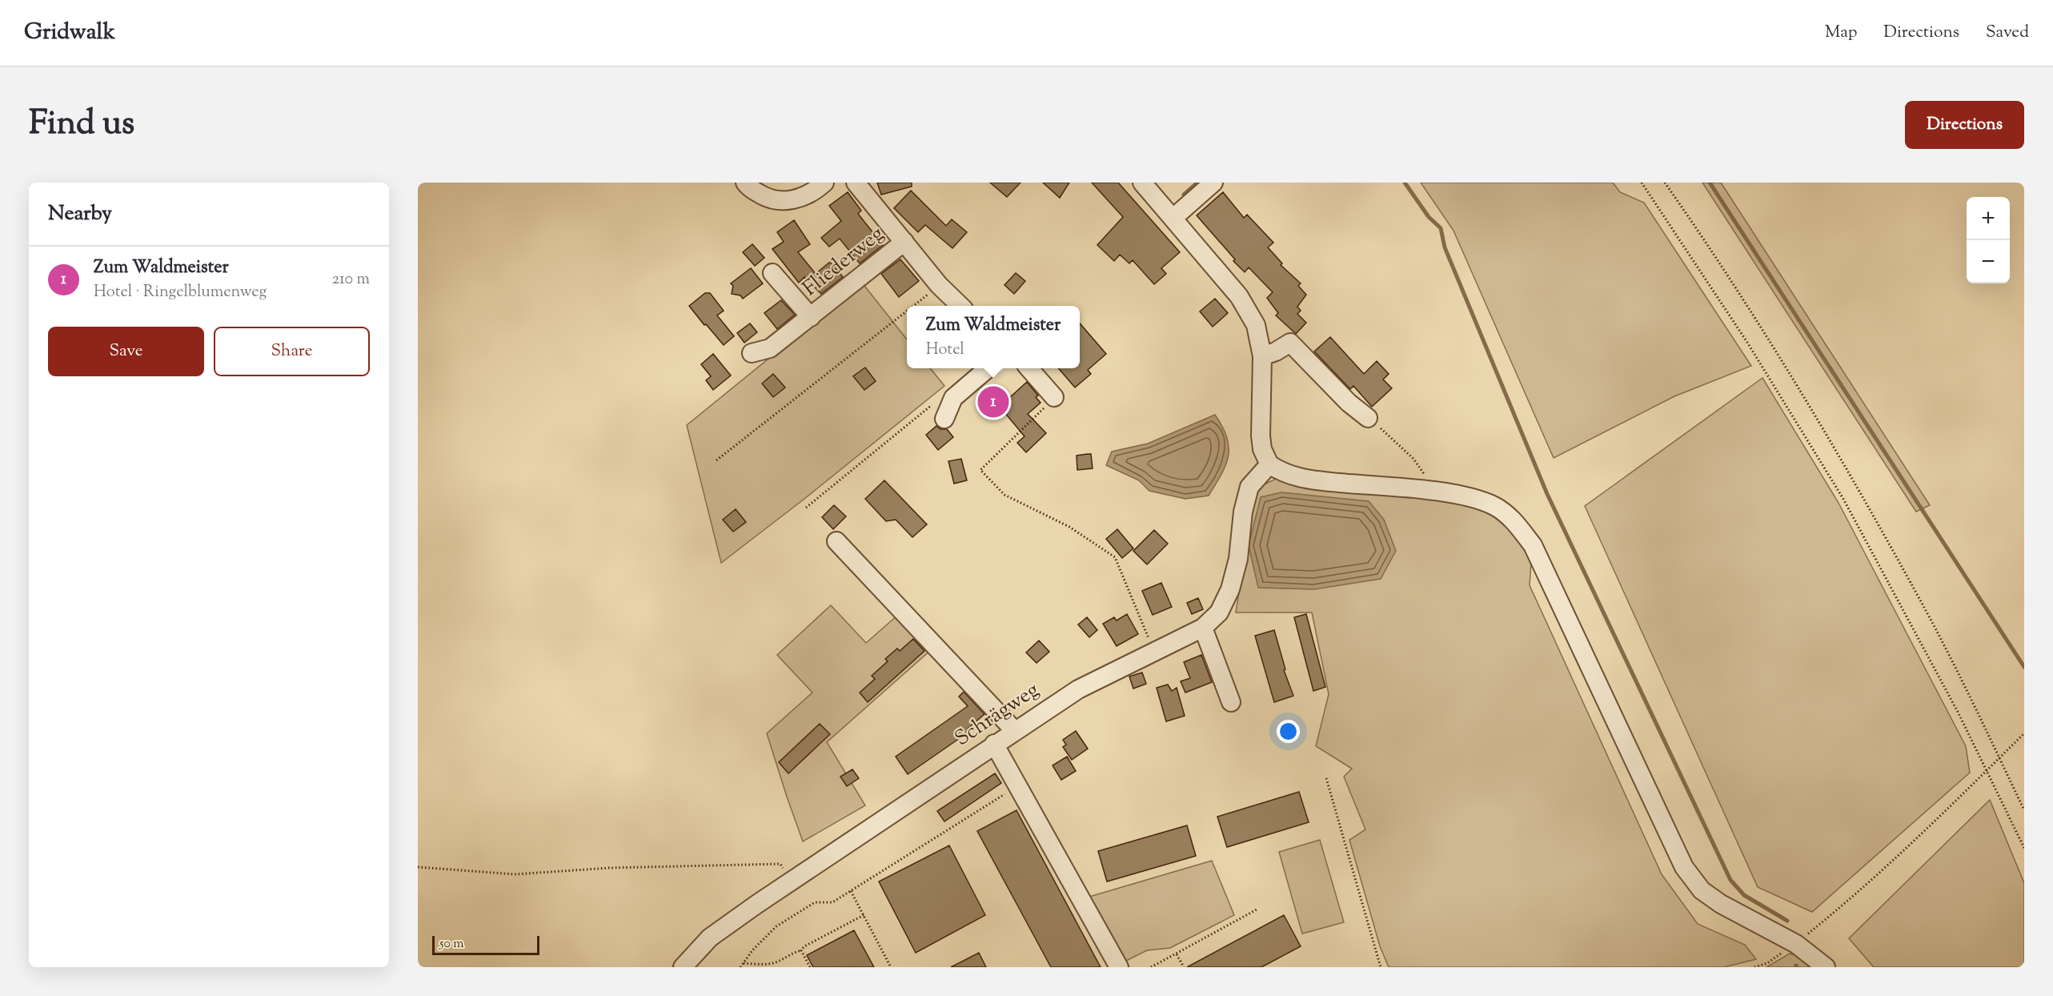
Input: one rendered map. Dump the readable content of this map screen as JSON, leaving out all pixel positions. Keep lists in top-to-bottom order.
{
  "streets": {
    "street": ["Fliederweg", "Schrägweg"]
  },
  "scale_bar": "50 m",
  "page": {
    "header": "Gridwalk",
    "nav": ["Map", "Directions", "Saved"],
    "title": "Find us",
    "buttons": [
      "Directions",
      ["Save", "Share"]
    ],
    "heading": "Nearby",
    "map_buttons": ["+", "−"],
    "list": [
      {
        "mark": "1",
        "name": "Zum Waldmeister",
        "note": "Hotel · Ringelblumenweg",
        "value": "210 m"
      }
    ],
    "popup": ["Zum Waldmeister", "Hotel"],
    "pins": "1",
    "scale": "50 m"
  }
}
